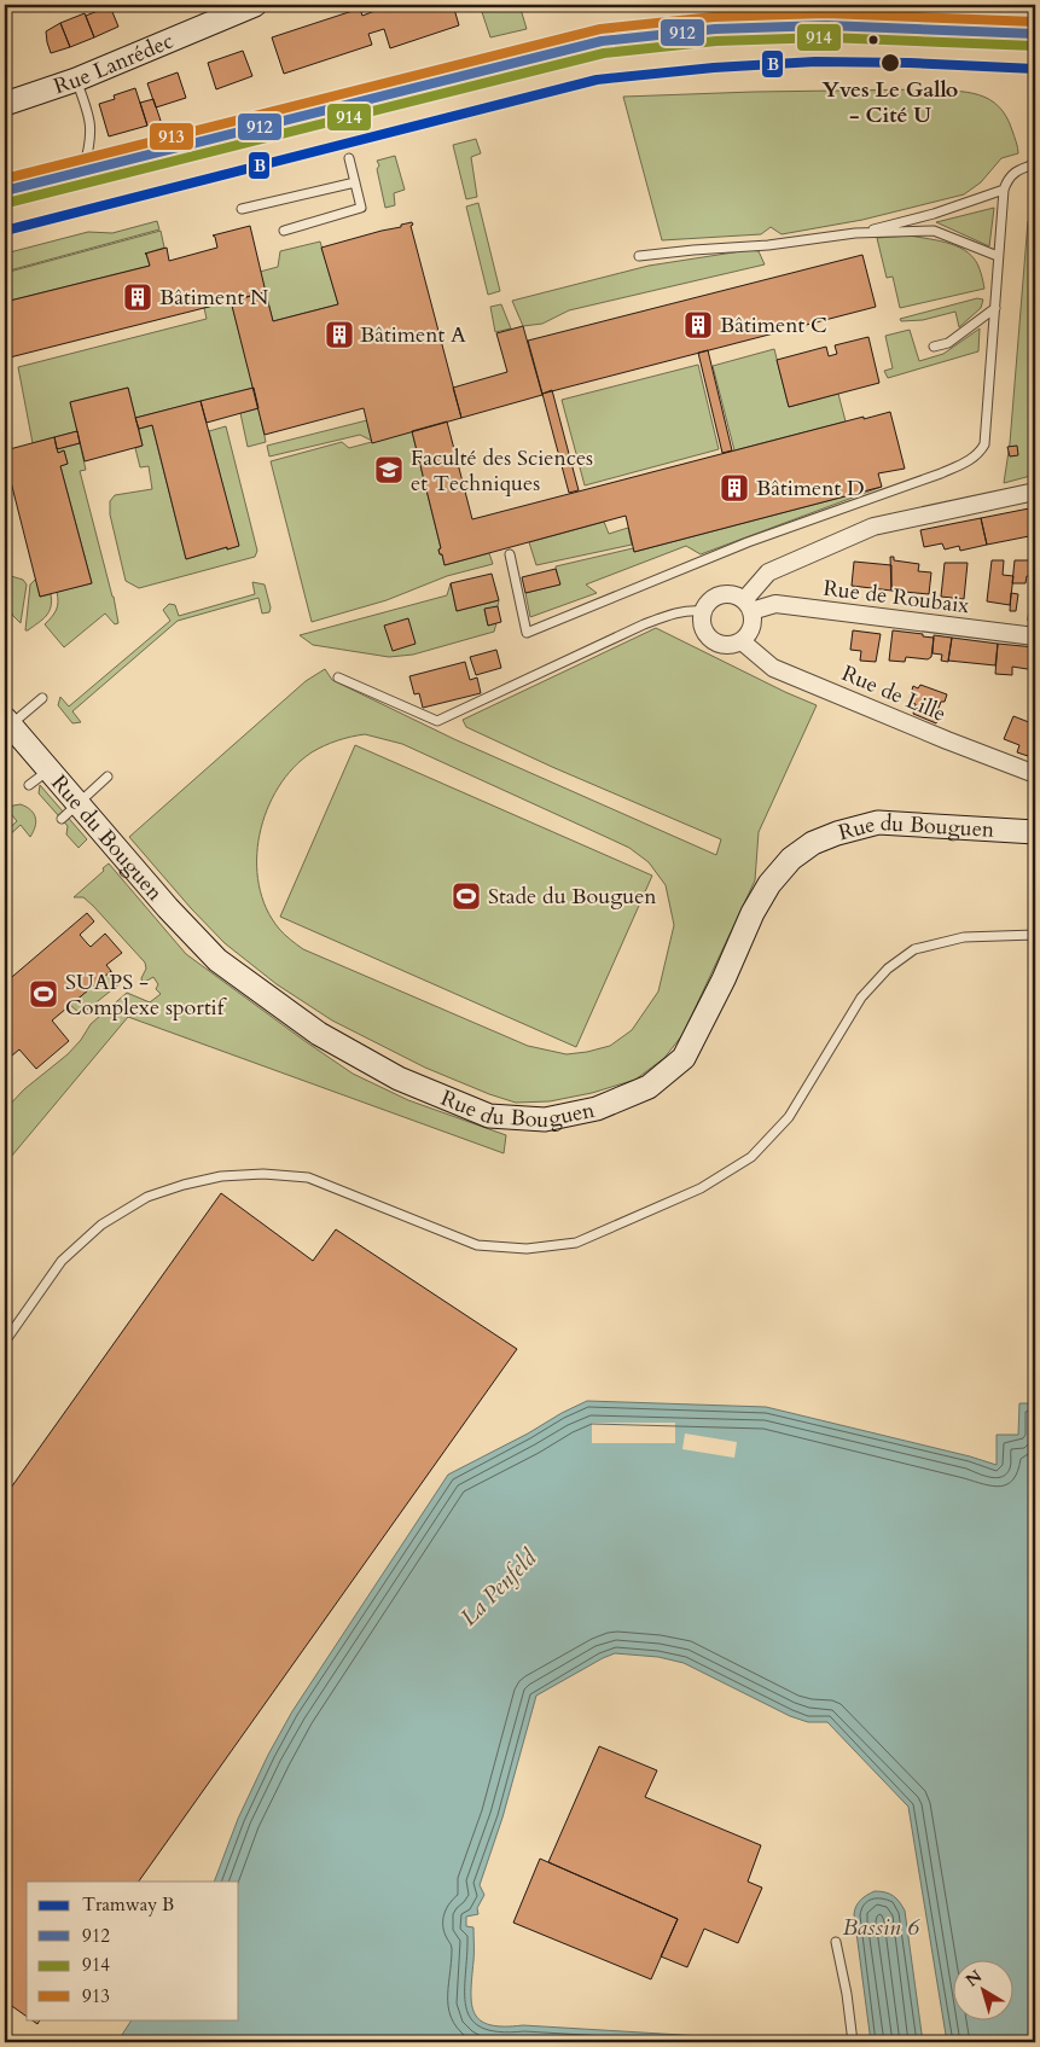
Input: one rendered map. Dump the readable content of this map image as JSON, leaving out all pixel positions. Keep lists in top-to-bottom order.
{
  "streets": {
    "street": [
      "Rue Lanrédec",
      "Rue de Roubaix",
      "Rue de Lille",
      "Rue du Bouguen"
    ]
  },
  "crossings": [
    ["Rue de Roubaix", "Rue de Lille"]
  ],
  "water": ["La Penfeld", "Bassin 6"],
  "places": {
    "other": ["Yves Le Gallo - Cité U"],
    "building": [
      "Bâtiment N",
      "Bâtiment C",
      "Bâtiment A",
      "Bâtiment D"
    ],
    "school or university": ["Faculté des Sciences et Techniques"],
    "sports": ["Stade du Bouguen", "SUAPS - Complexe sportif"]
  },
  "lines": [
    "transit line 913",
    "transit line 912",
    "transit line 914",
    "tram line B"
  ],
  "legend": [
    "Tramway B",
    "912",
    "914",
    "913"
  ],
  "north": "top left"
}
